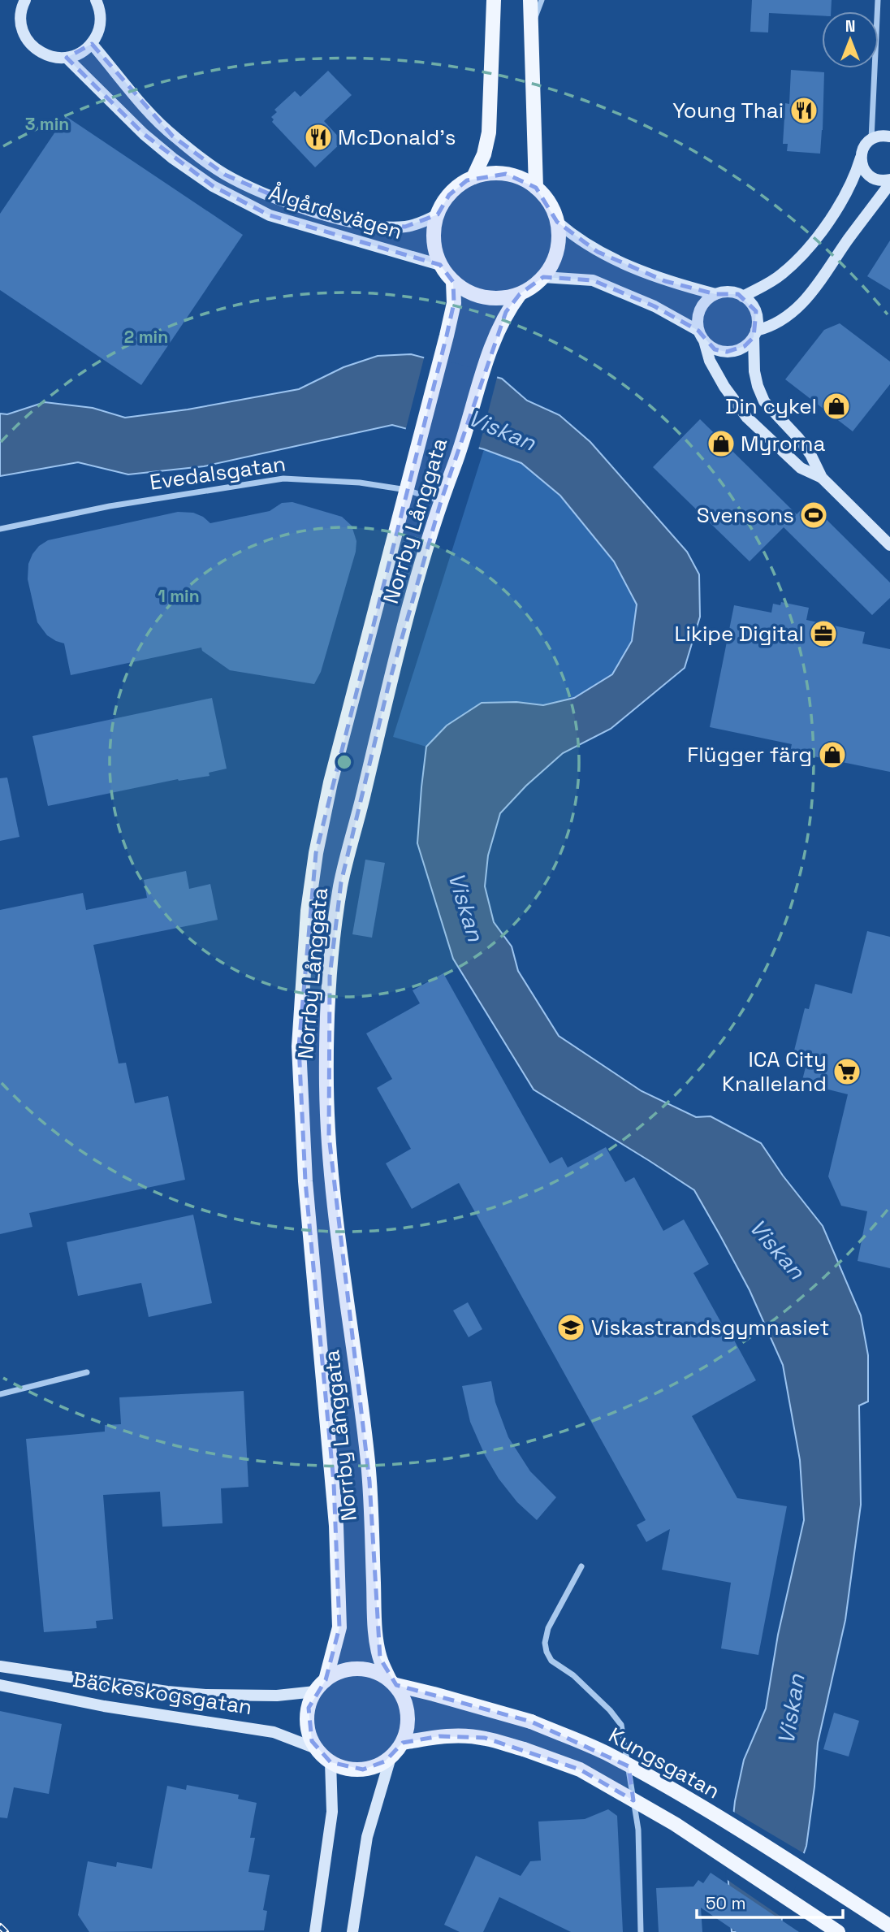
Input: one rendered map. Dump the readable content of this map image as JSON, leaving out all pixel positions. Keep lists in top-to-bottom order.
{
  "streets": {
    "main road": ["Norrby Långgata", "Kungsgatan"],
    "street": ["Ålgårdsvägen", "Evedalsgatan", "Bäckeskogsgatan"]
  },
  "crossings": [
    ["Ålgårdsvägen", "Norrby Långgata"],
    ["Evedalsgatan", "Norrby Långgata"],
    ["Norrby Långgata", "Bäckeskogsgatan"],
    ["Norrby Långgata", "Kungsgatan"],
    ["Bäckeskogsgatan", "Kungsgatan"]
  ],
  "water": ["Viskan"],
  "places": {
    "restaurant": ["Young Thai", "McDonald's"],
    "shop": ["Din cykel", "Myrorna", "Flügger färg"],
    "sports": ["Svensons"],
    "office": ["Likipe Digital"],
    "supermarket": ["ICA City Knalleland"],
    "school or university": ["Viskastrandsgymnasiet"]
  },
  "scale_bar": "50 m",
  "north": "top",
  "rings": ["3 min", "2 min", "1 min"]
}
